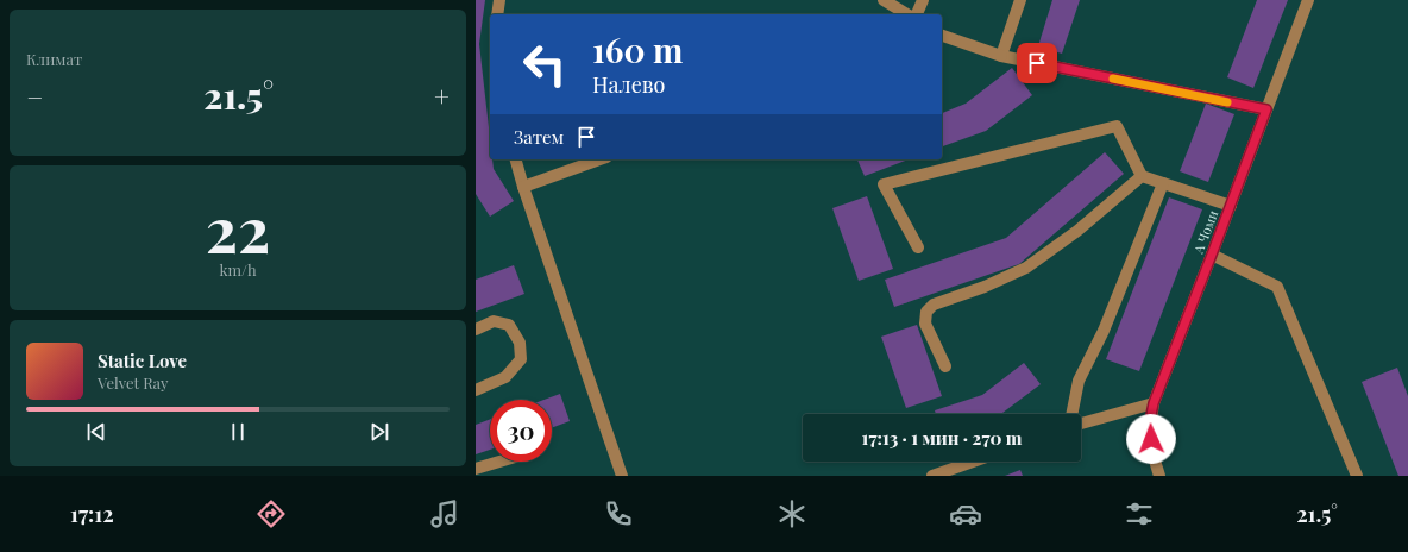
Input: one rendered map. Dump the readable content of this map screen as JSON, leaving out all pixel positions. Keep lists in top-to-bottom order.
{
  "streets": {
    "street": ["А Чоми"]
  },
  "page": {
    "tile": [
      "Климат",
      ["22", "km/h"]
    ],
    "turn": ["160 m", "Налево"],
    "heat": ["−", "21.5°", "+"],
    "then": "Затем",
    "song": ["Static Love", "Velvet Ray"],
    "limit": "30",
    "trip": "17:13 · 1 мин · 270 m",
    "tabs": ["17:12", "21.5°"]
  }
}
